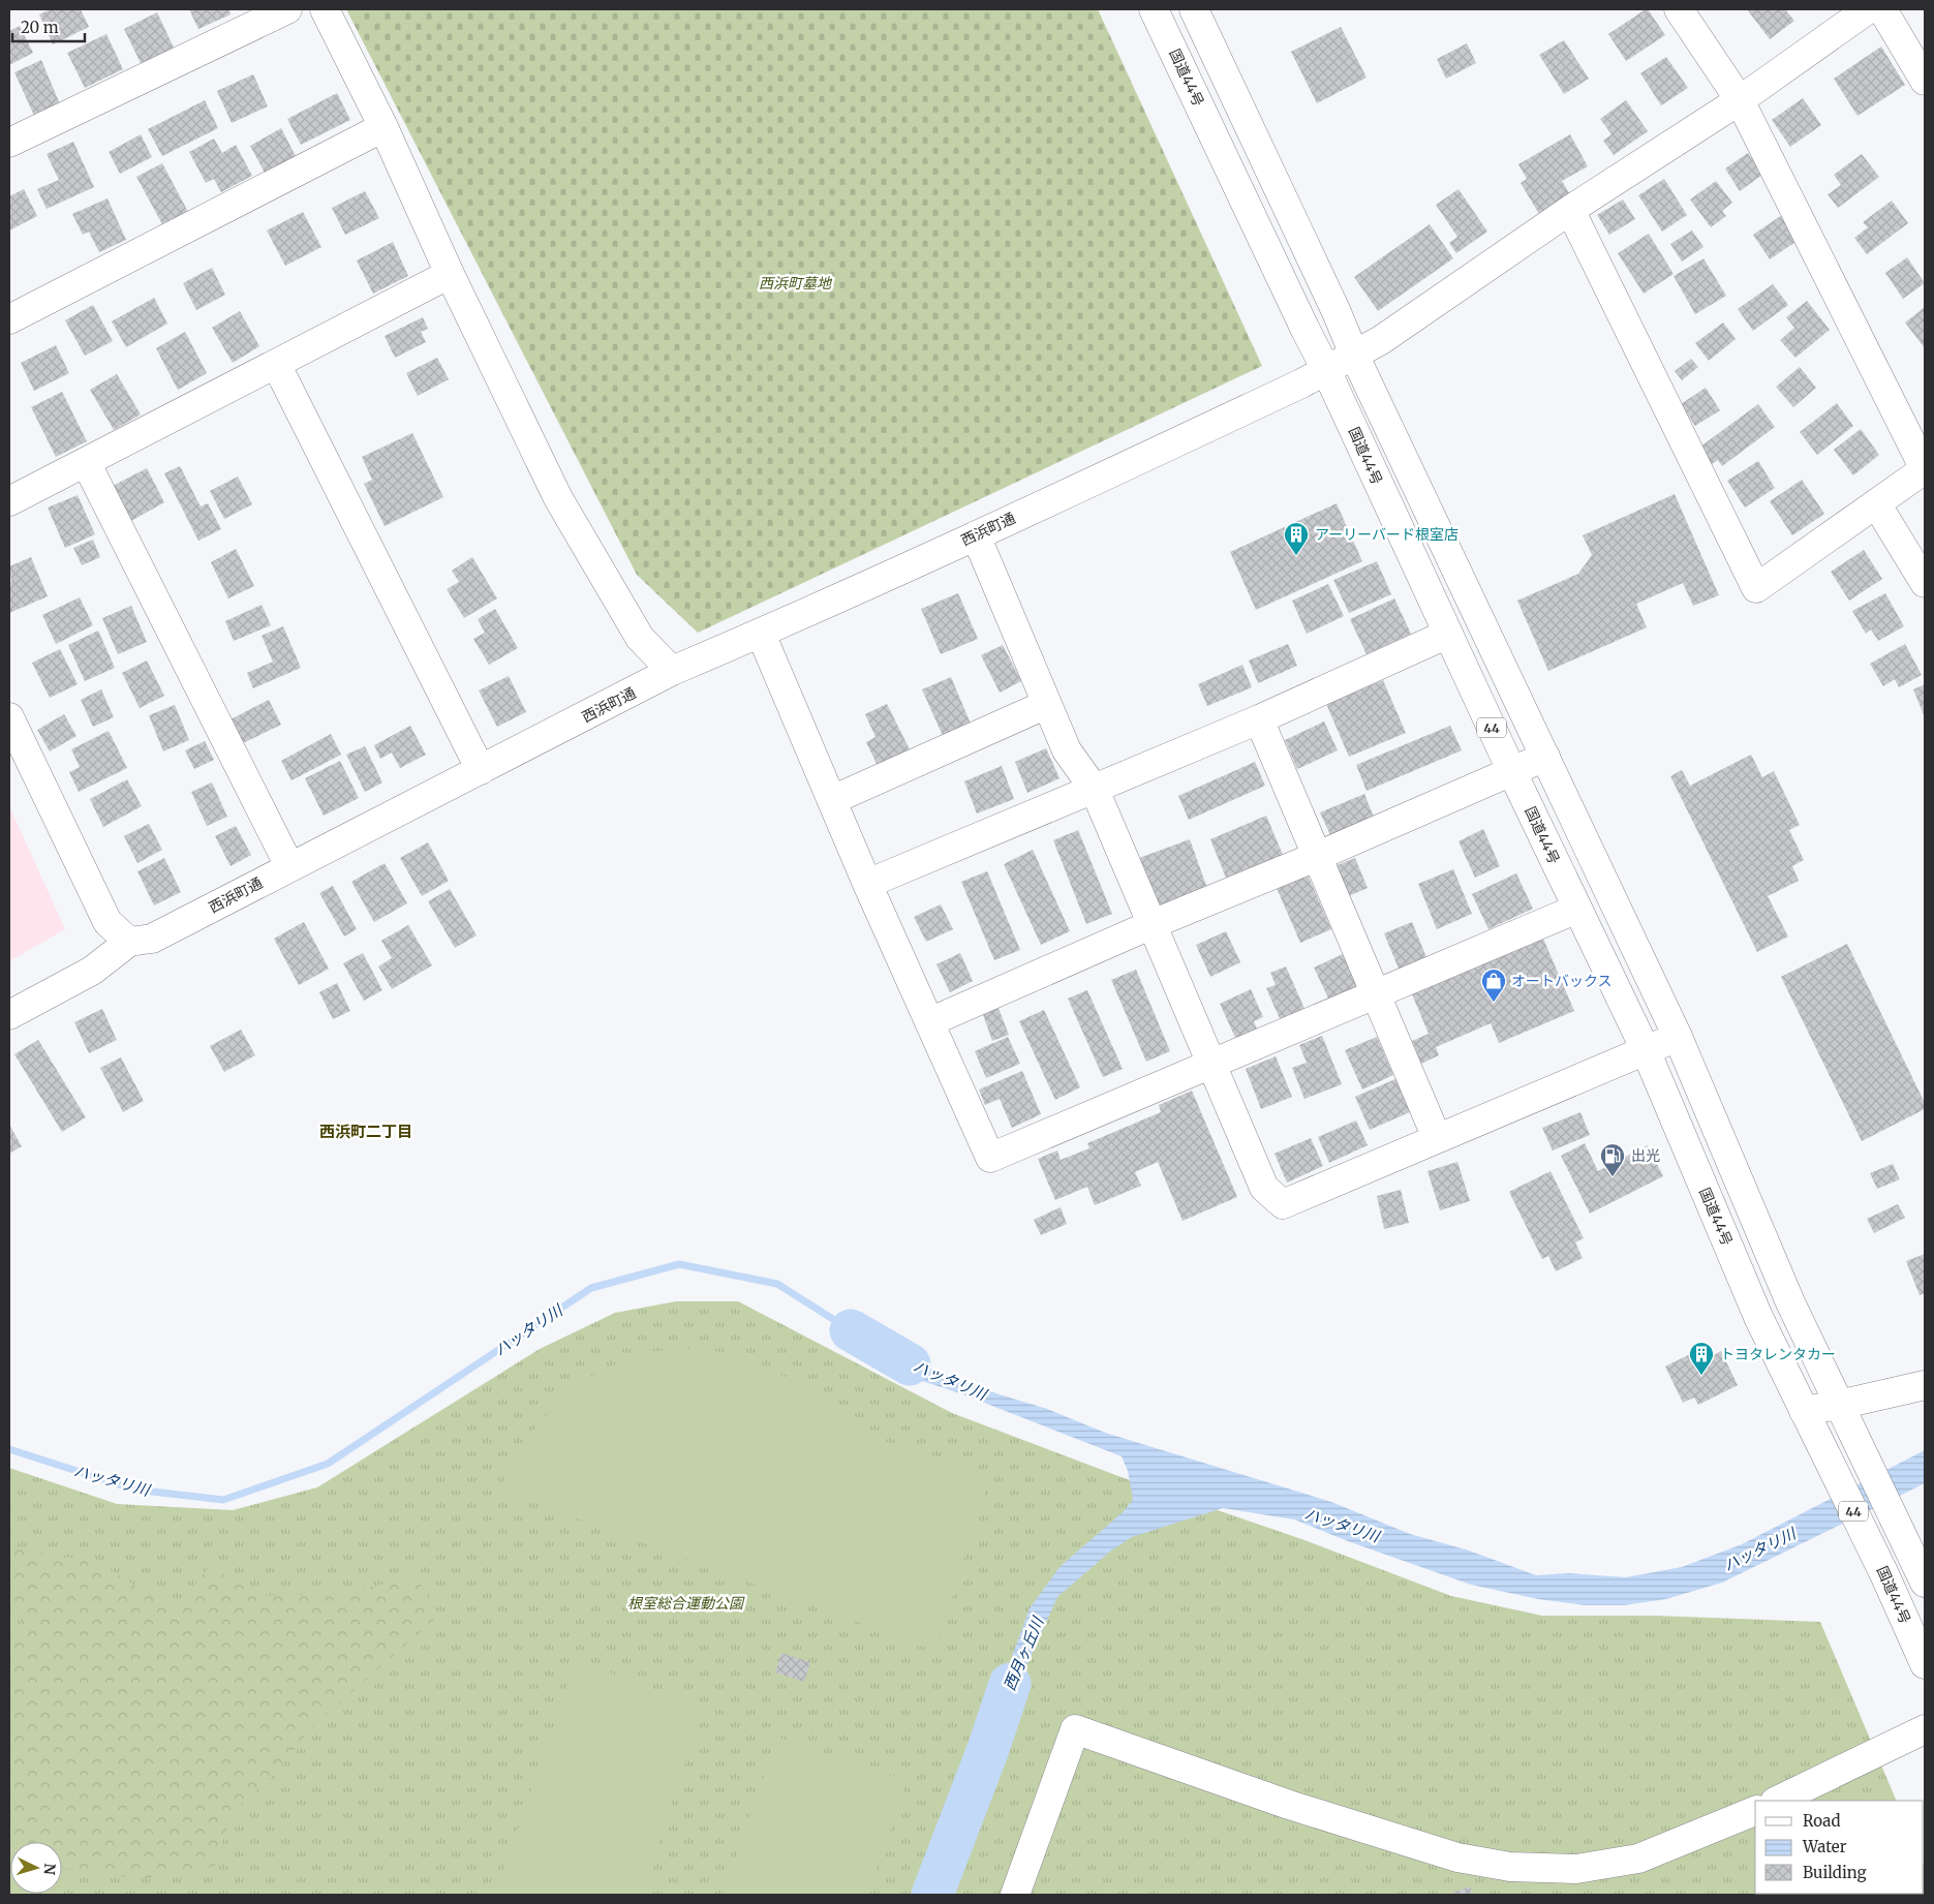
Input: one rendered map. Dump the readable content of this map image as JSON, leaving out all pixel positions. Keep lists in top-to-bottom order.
{
  "streets": {
    "main road": ["国道44号", "西浜町通", "44"]
  },
  "crossings": [
    ["国道44号", "西浜町通"],
    ["西浜町通", "44"]
  ],
  "districts": ["西浜町二丁目"],
  "water": ["ハッタリ川", "西月ヶ丘川"],
  "parks": ["西浜町墓地", "根室総合運動公園"],
  "places": {
    "building": ["アーリーバード根室店", "トヨタレンタカー"],
    "shop": ["オートバックス"],
    "fuel station": ["出光"]
  },
  "legend": ["Road", "Water", "Building"],
  "scale_bar": "20 m",
  "north": "right"
}
